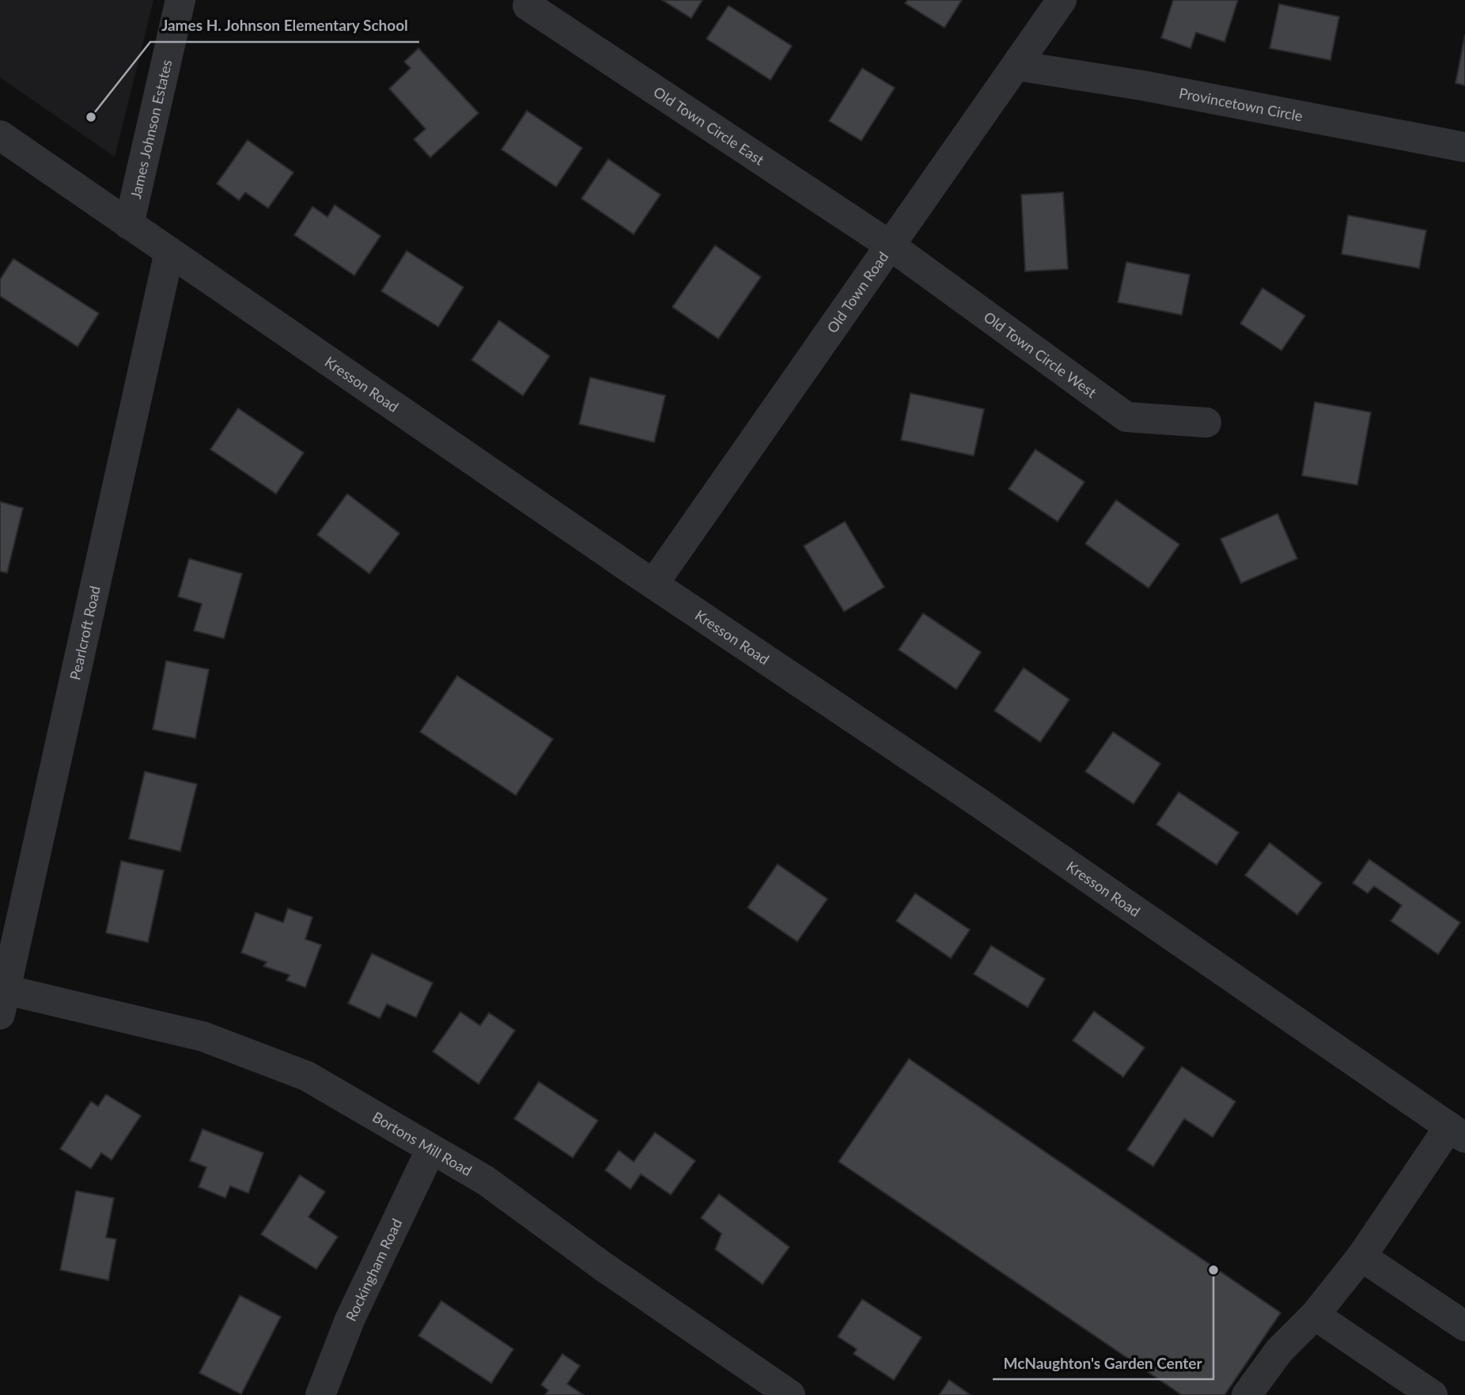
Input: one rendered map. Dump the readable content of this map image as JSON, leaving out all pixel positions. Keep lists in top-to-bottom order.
{
  "streets": {
    "street": [
      "Provincetown Circle",
      "Old Town Circle East",
      "James Johnson Estates",
      "Old Town Road",
      "Old Town Circle West",
      "Kresson Road",
      "Pearlcroft Road",
      "Bortons Mill Road",
      "Rockingham Road"
    ]
  },
  "crossings": [
    ["Provincetown Circle", "Old Town Road"],
    ["Old Town Circle East", "Old Town Road"],
    ["Old Town Circle East", "Old Town Circle West"],
    ["James Johnson Estates", "Kresson Road"],
    ["Old Town Road", "Old Town Circle West"],
    ["Old Town Road", "Kresson Road"],
    ["Kresson Road", "Pearlcroft Road"],
    ["Pearlcroft Road", "Bortons Mill Road"],
    ["Bortons Mill Road", "Rockingham Road"]
  ],
  "places": ["James H. Johnson Elementary School", "McNaughton's Garden Center"]
}
